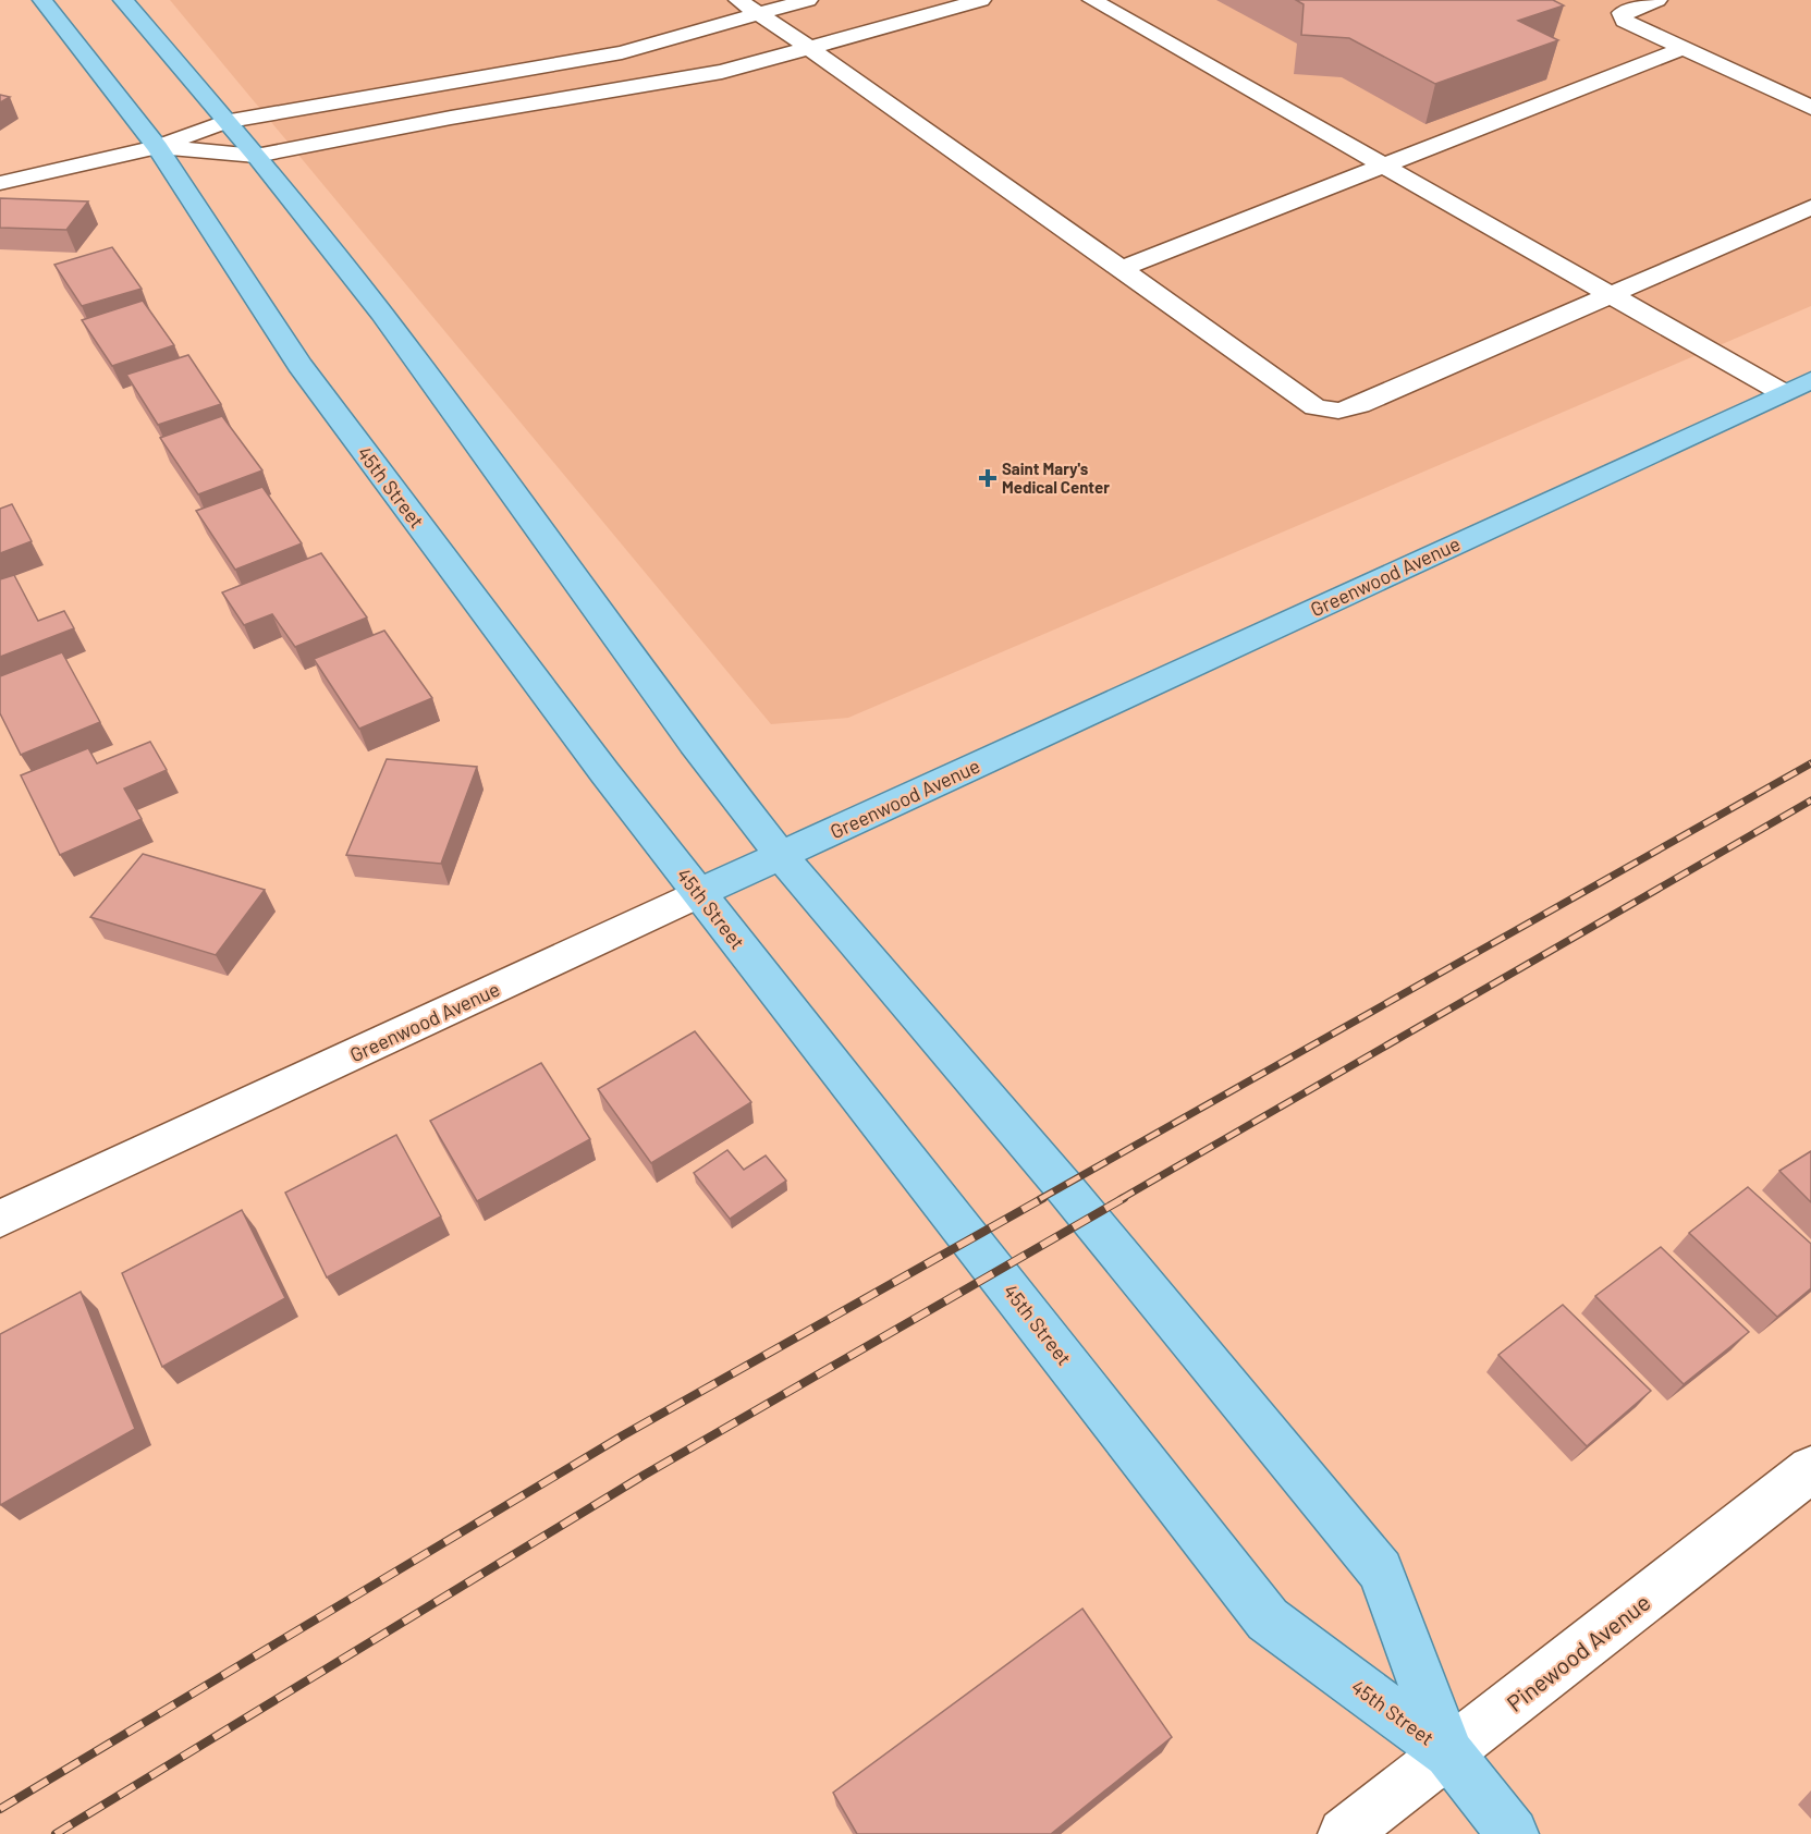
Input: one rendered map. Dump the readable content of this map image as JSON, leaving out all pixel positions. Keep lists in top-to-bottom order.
{
  "streets": {
    "main road": ["45th Street", "Greenwood Avenue"],
    "street": ["Pinewood Avenue"]
  },
  "crossings": [
    ["45th Street", "Greenwood Avenue"],
    ["45th Street", "Pinewood Avenue"]
  ],
  "places": {
    "health": ["Saint Mary's Medical Center"]
  }
}
